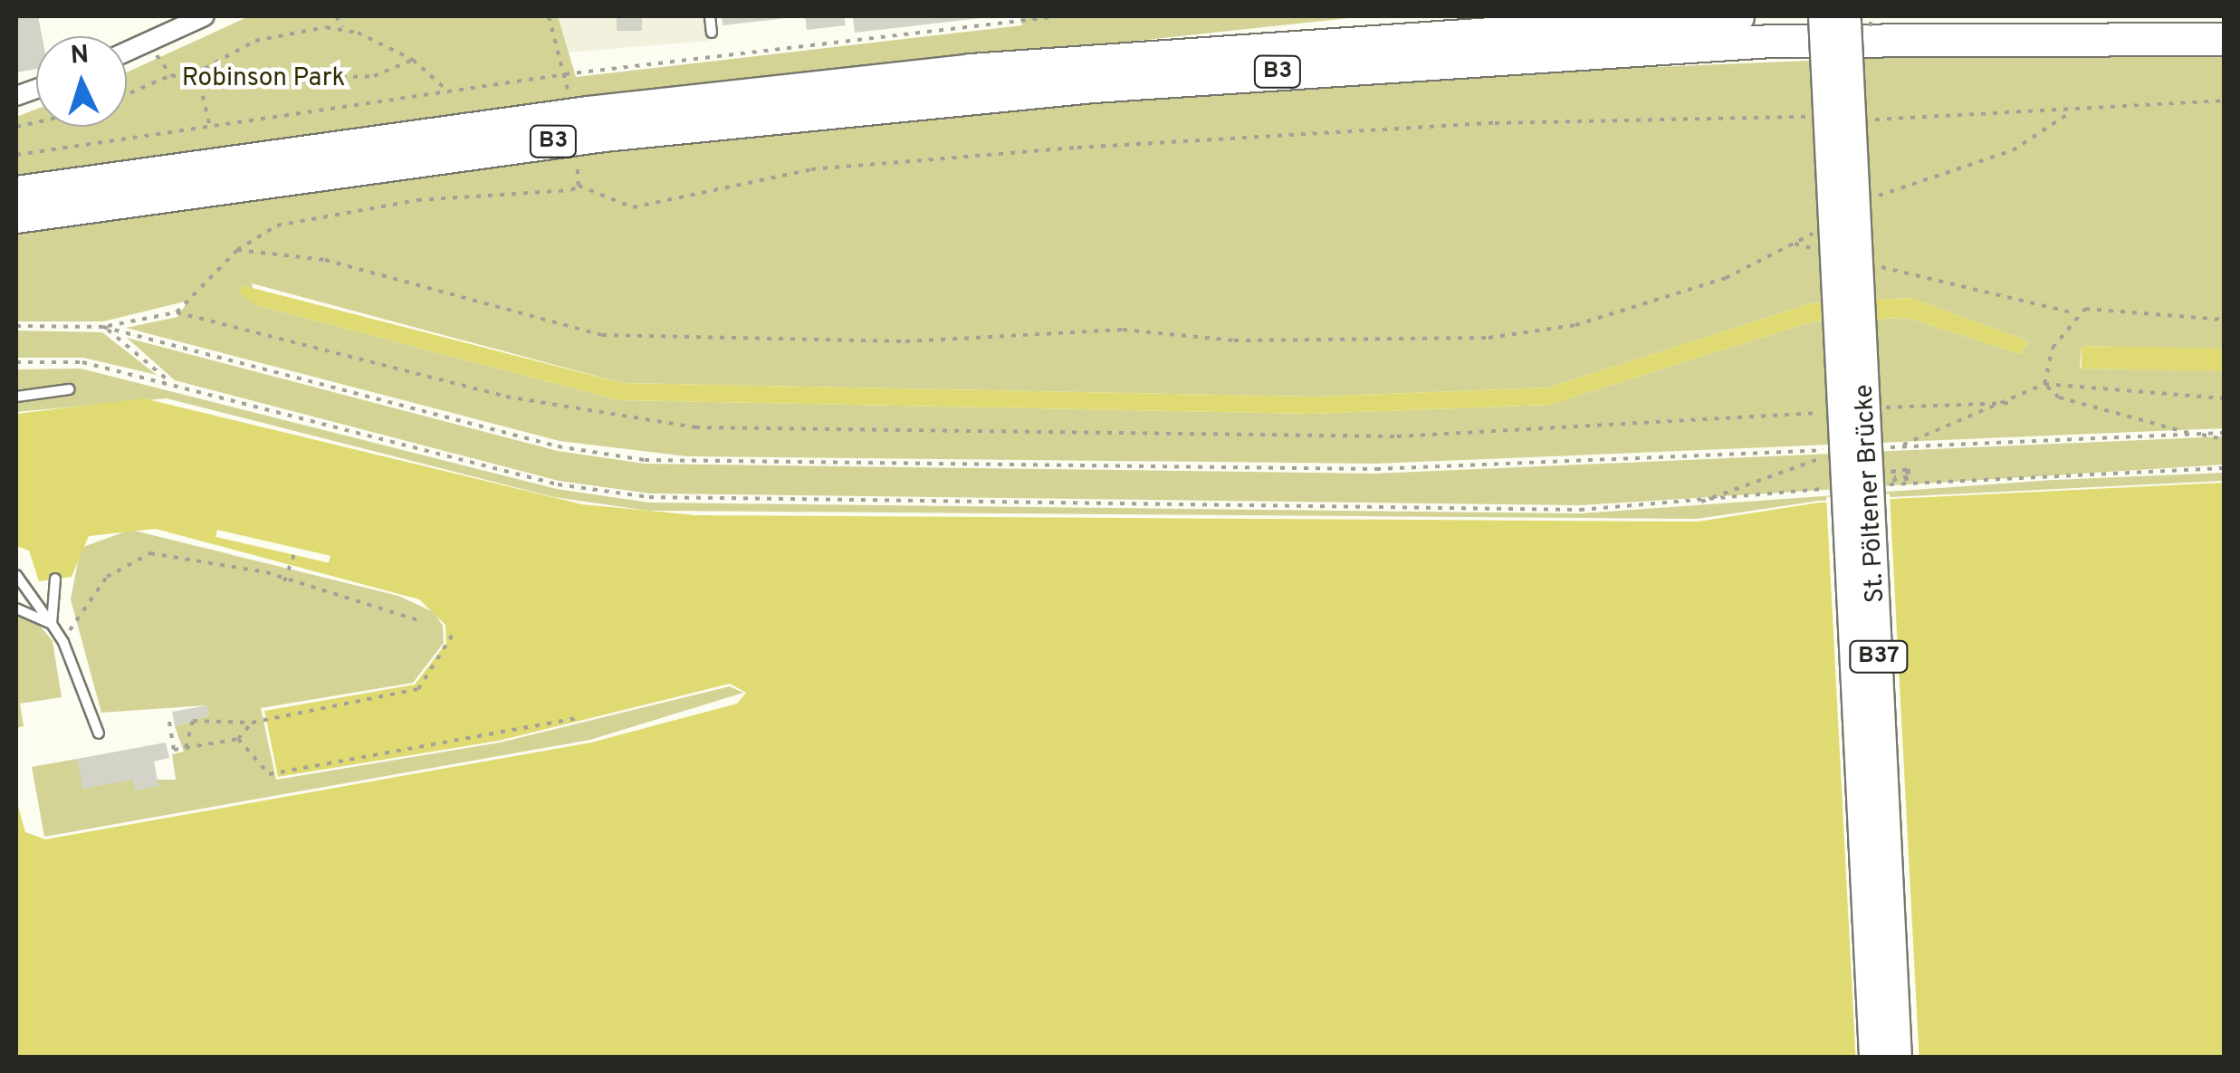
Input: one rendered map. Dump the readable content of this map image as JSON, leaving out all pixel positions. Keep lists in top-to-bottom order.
{
  "streets": {
    "highway": ["B3"],
    "main road": ["St. Pöltener Brücke", "B37"]
  },
  "crossings": [
    ["St. Pöltener Brücke", "B37"]
  ],
  "parks": ["Robinson Park"],
  "north": "top"
}
